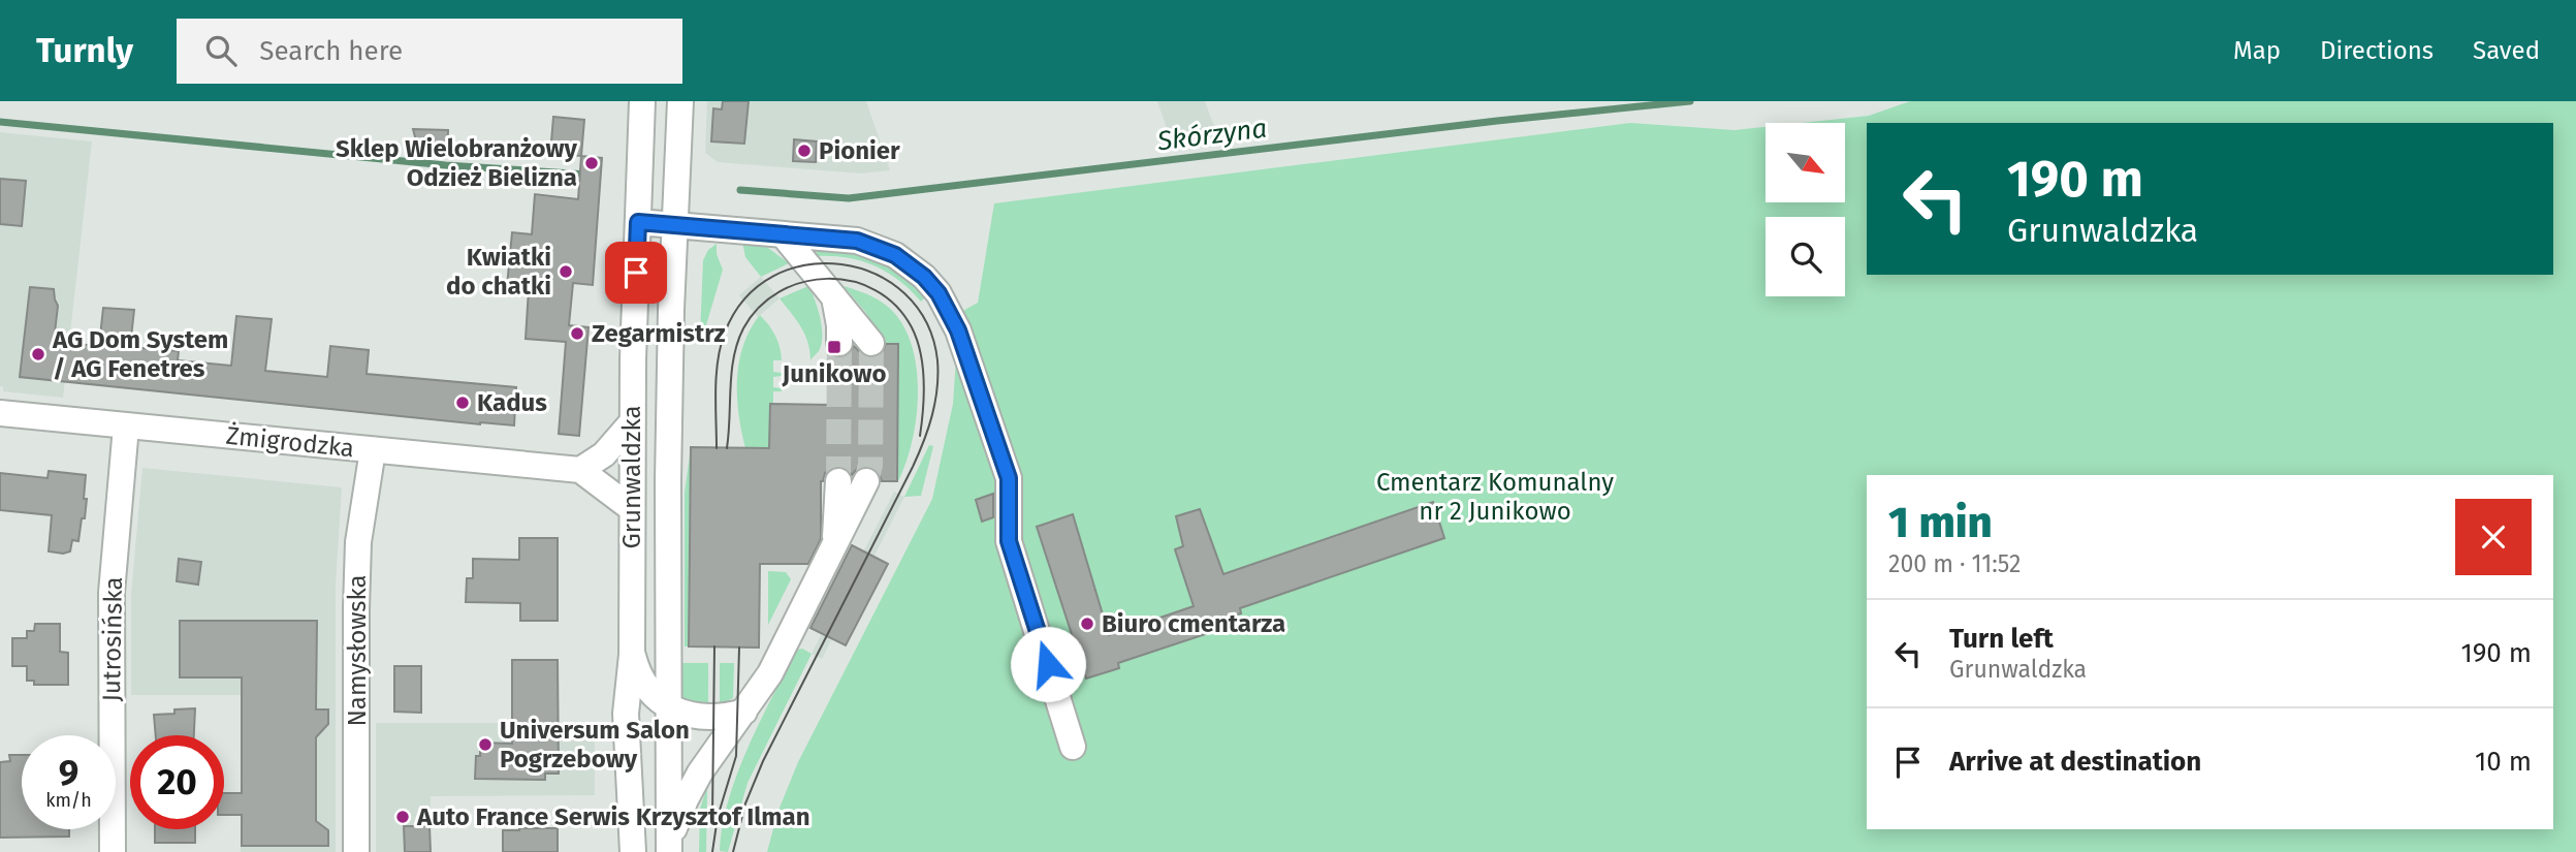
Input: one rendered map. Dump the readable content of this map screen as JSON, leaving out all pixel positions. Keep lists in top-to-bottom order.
{
  "streets": {
    "street": [
      "Żmigrodzka",
      "Grunwaldzka",
      "Jutrosińska",
      "Namysłowska"
    ]
  },
  "crossings": [
    ["Żmigrodzka", "Jutrosińska"],
    ["Żmigrodzka", "Namysłowska"]
  ],
  "water": ["Skórzyna"],
  "parks": ["Cmentarz Komunalny nr 2 Junikowo"],
  "places": {
    "other": [
      "Pionier",
      "Sklep Wielobranżowy Odzież Bielizna",
      "Kwiatki do chatki",
      "Zegarmistrz",
      "AG Dom System / AG Fenetres",
      "Kadus",
      "Biuro cmentarza",
      "Universum Salon Pogrzebowy",
      "Auto France Serwis Krzysztof Ilman"
    ],
    "transit": ["Junikowo"]
  },
  "north": "bottom right",
  "page": {
    "header": "Turnly",
    "search": "Search here",
    "nav": ["Map", "Directions", "Saved"],
    "turn": ["190 m", "Grunwaldzka"],
    "heading": ["1 min", "200 m · 11:52"],
    "list": [
      {
        "name": "Turn left",
        "note": "Grunwaldzka",
        "value": "190 m"
      },
      {
        "name": "Arrive at destination",
        "value": "10 m"
      }
    ],
    "speed": "9 km/h",
    "limit": "20"
  }
}
